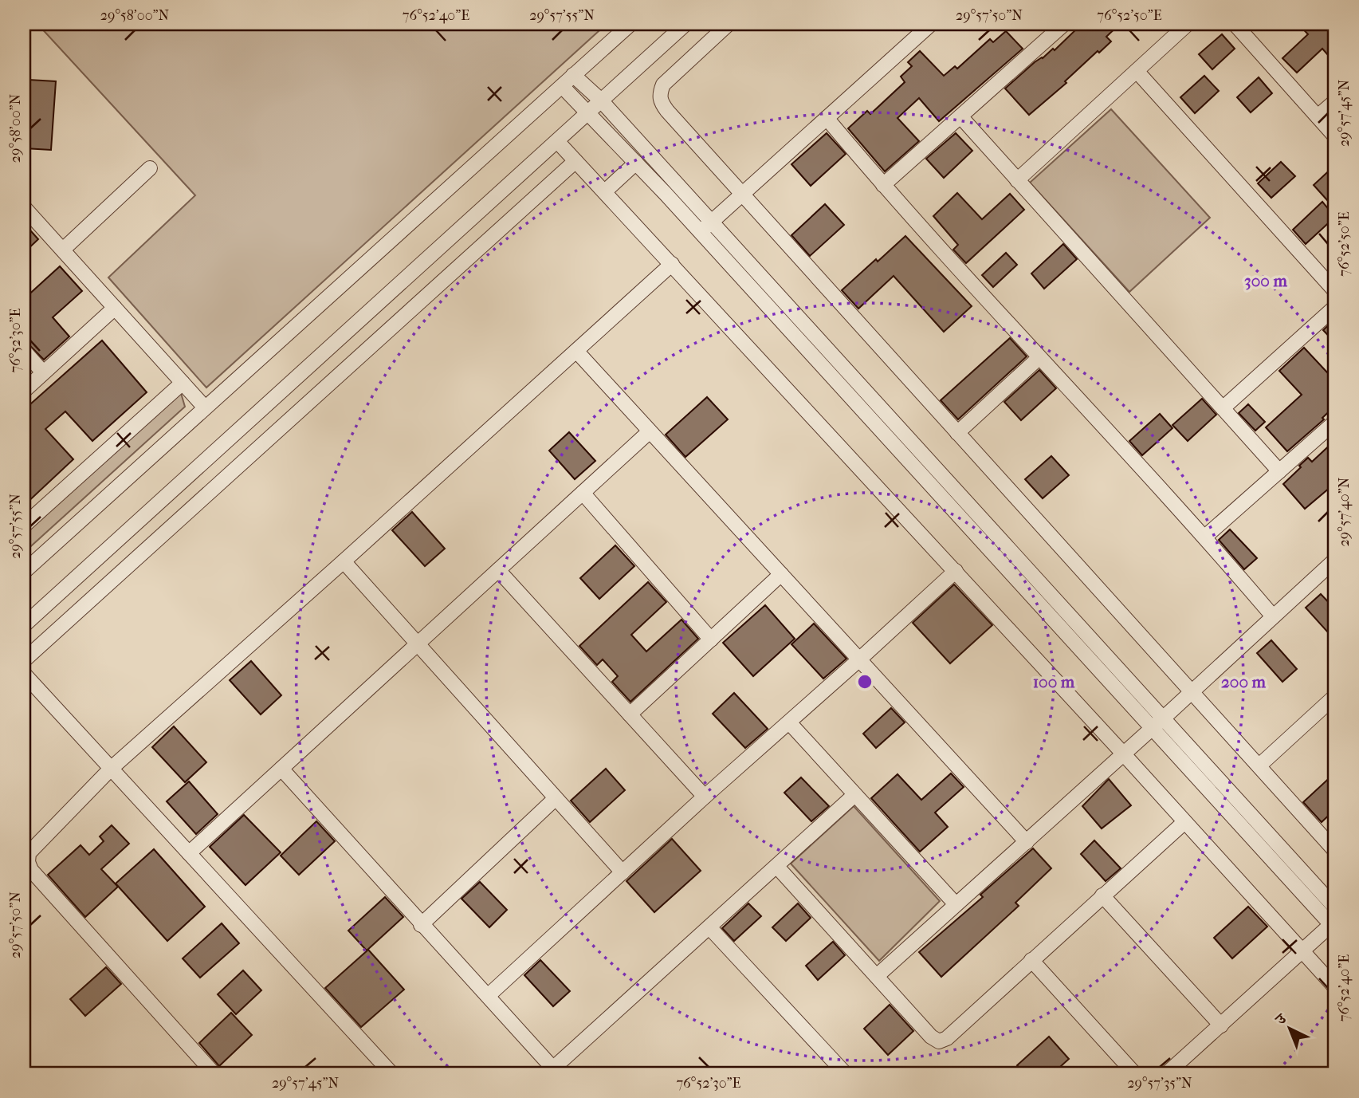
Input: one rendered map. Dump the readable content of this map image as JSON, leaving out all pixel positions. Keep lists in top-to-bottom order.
{
  "north": "top left",
  "coordinates": [
    "29°58'00\"N",
    "76°52'40\"E",
    "29°57'55\"N",
    "29°57'50\"N",
    "76°52'50\"E",
    "29°57'45\"N",
    "76°52'30\"E",
    "29°57'40\"N",
    "29°57'35\"N"
  ],
  "rings": ["300 m", "100 m", "200 m"]
}
